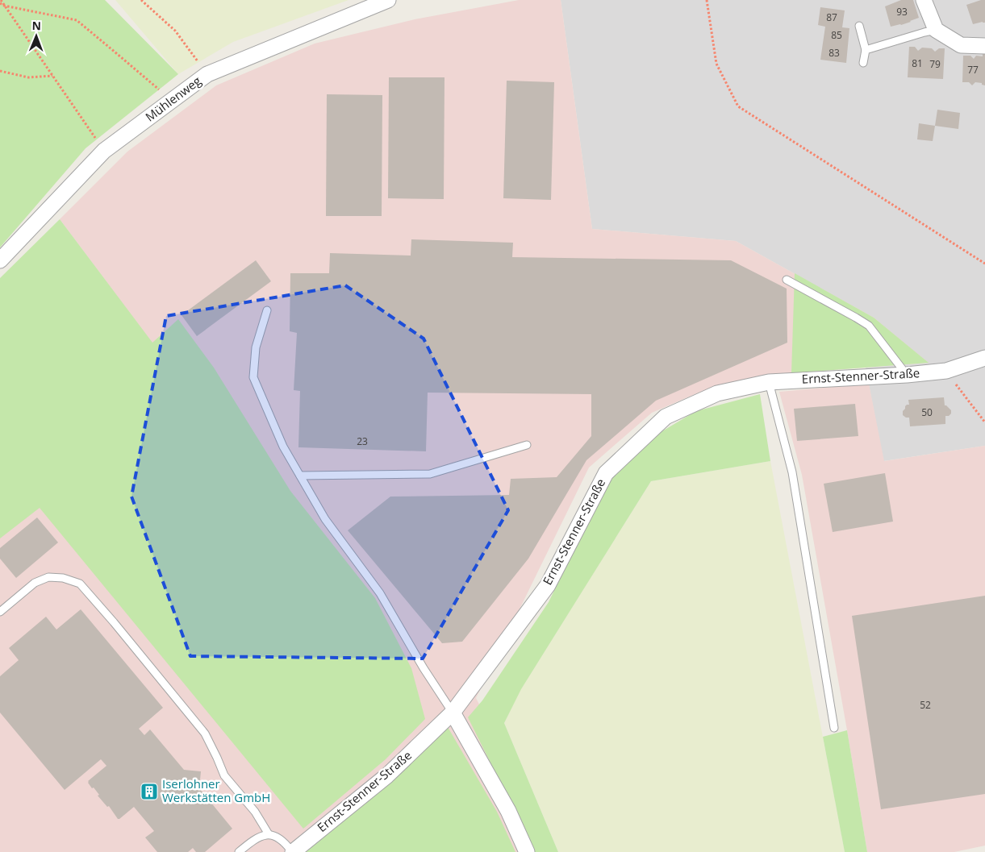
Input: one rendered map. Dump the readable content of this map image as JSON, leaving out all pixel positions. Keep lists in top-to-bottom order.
{
  "streets": {
    "street": ["Mühlenweg", "Ernst-Stenner-Straße"]
  },
  "places": {
    "building": ["Iserlohner Werkstätten GmbH"]
  },
  "house_numbers": [
    "93",
    "87",
    "85",
    "83",
    "81",
    "79",
    "77",
    "50",
    "23",
    "52"
  ],
  "north": "top"
}
